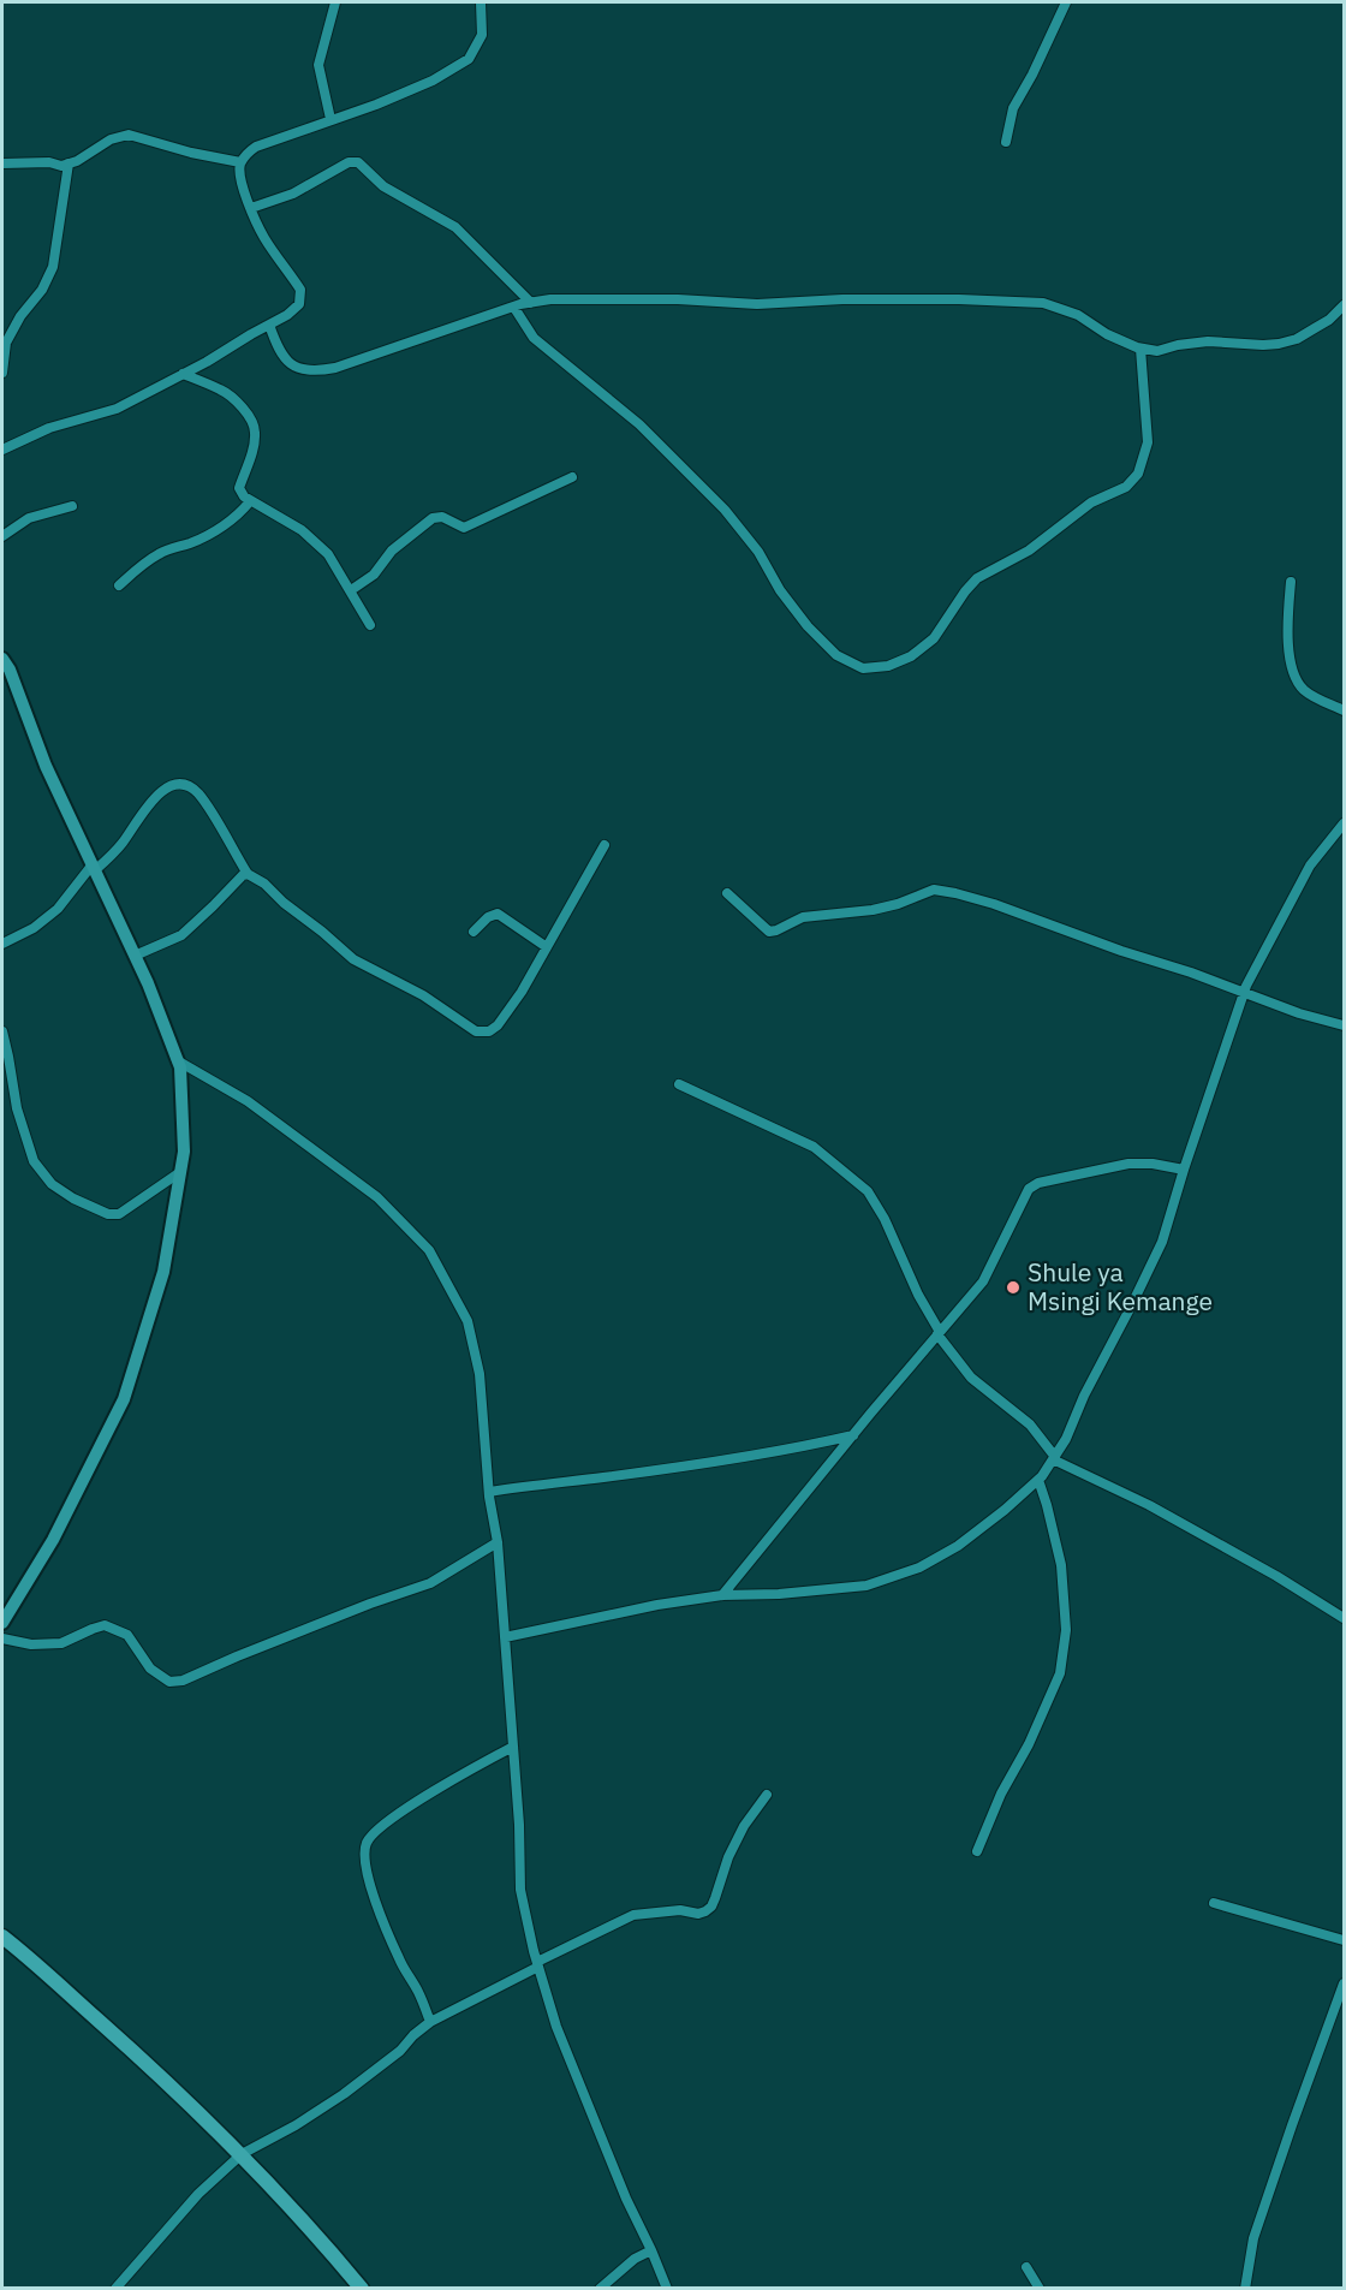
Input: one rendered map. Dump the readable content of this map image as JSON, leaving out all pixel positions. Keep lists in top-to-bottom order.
{
  "places": ["Shule ya Msingi Kemange"]
}
